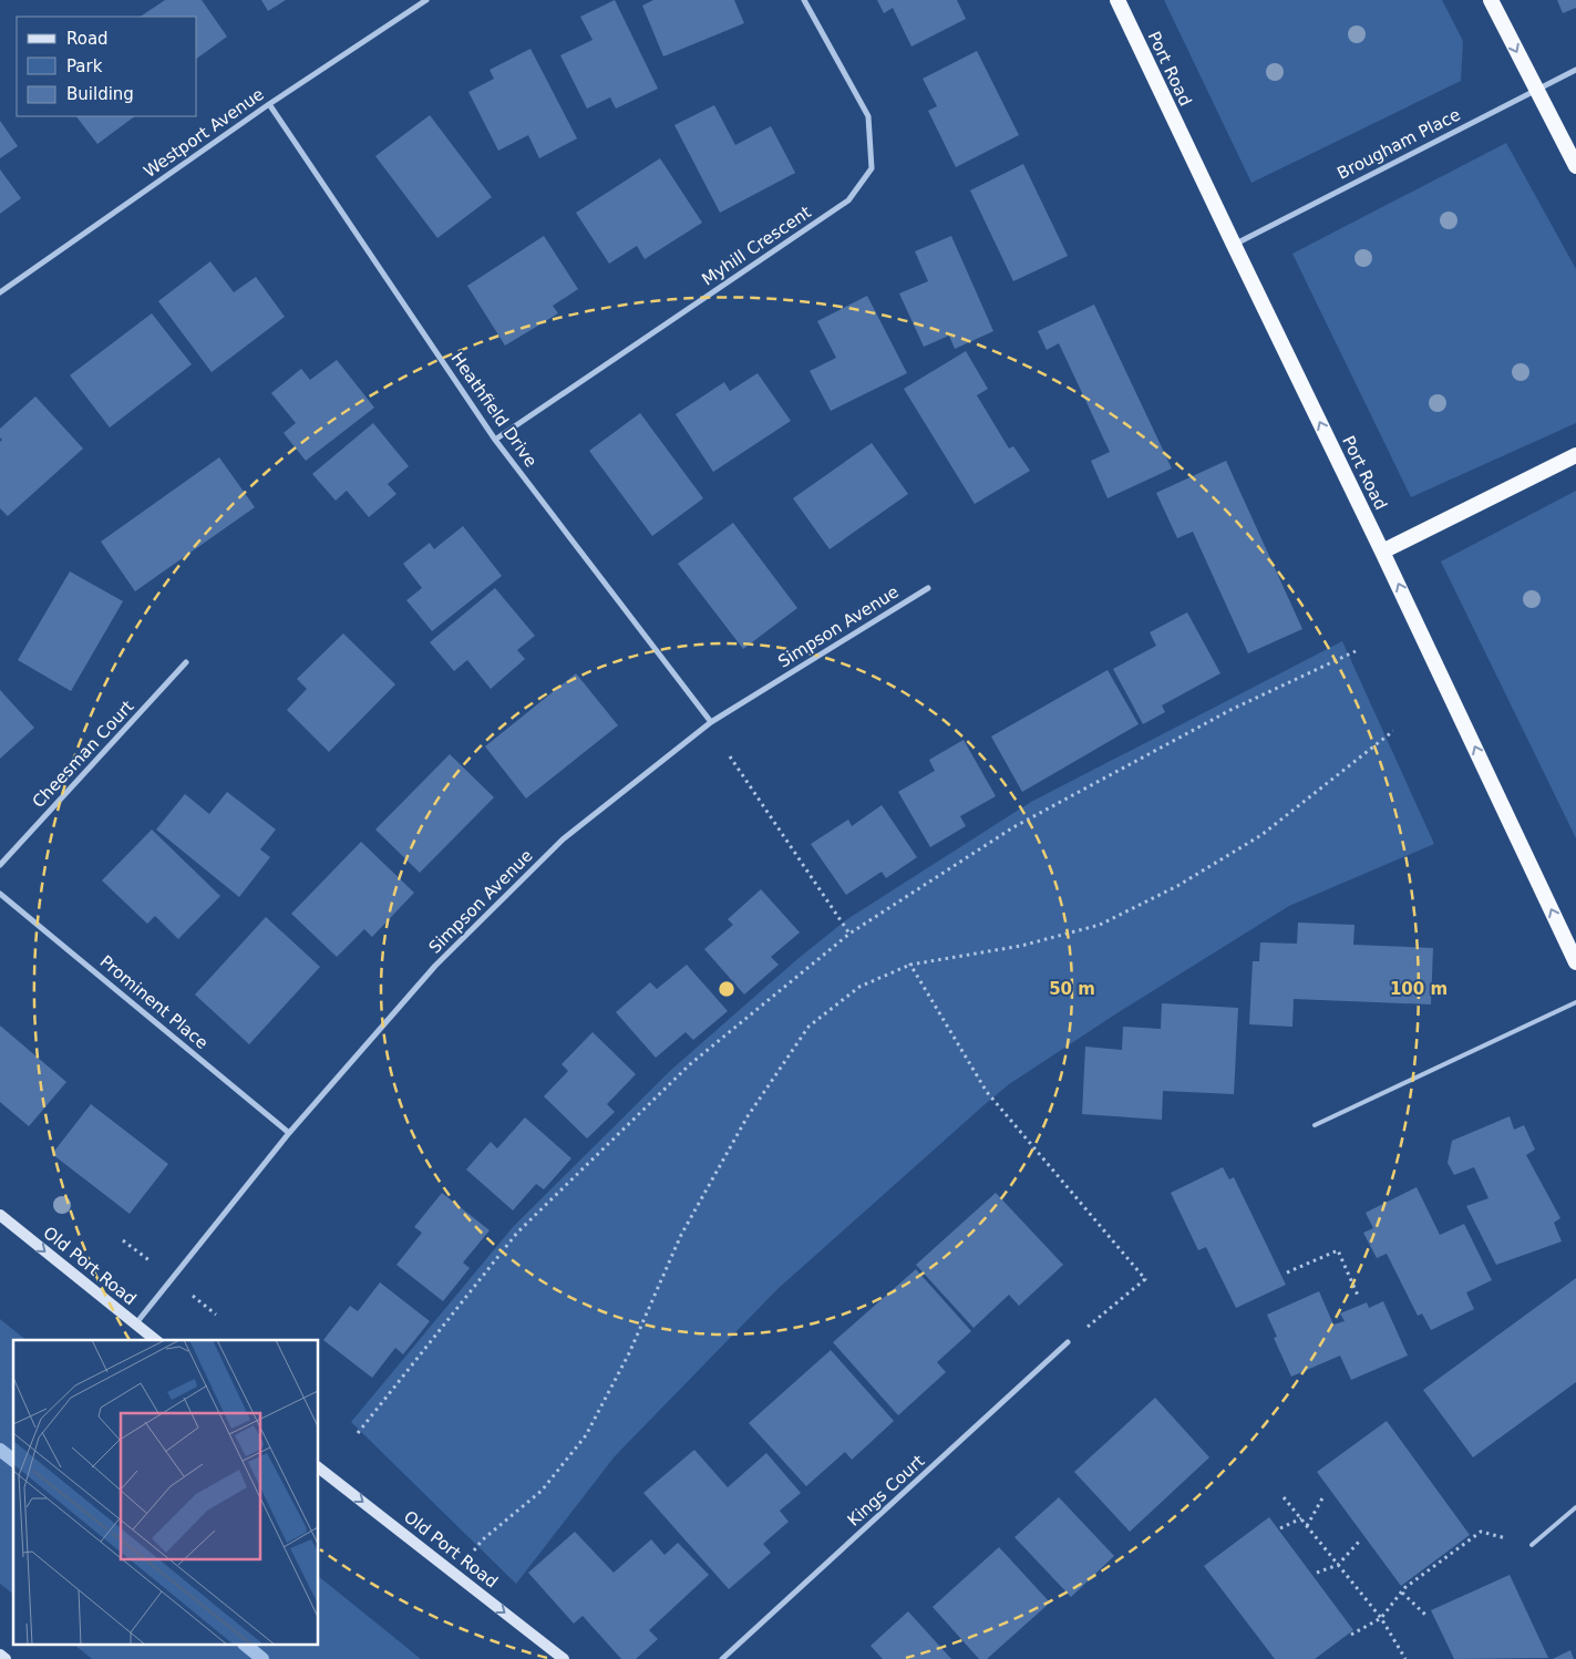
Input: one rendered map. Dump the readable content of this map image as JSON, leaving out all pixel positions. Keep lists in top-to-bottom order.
{
  "streets": {
    "highway": ["Port Road"],
    "main road": ["Old Port Road"],
    "street": [
      "Westport Avenue",
      "Brougham Place",
      "Myhill Crescent",
      "Heathfield Drive",
      "Simpson Avenue",
      "Cheesman Court",
      "Prominent Place",
      "Kings Court"
    ]
  },
  "crossings": [
    ["Port Road", "Brougham Place"],
    ["Westport Avenue", "Heathfield Drive"],
    ["Myhill Crescent", "Heathfield Drive"],
    ["Heathfield Drive", "Simpson Avenue"],
    ["Simpson Avenue", "Prominent Place"],
    ["Simpson Avenue", "Old Port Road"]
  ],
  "one_way": ["Port Road", "Old Port Road"],
  "legend": ["Road", "Park", "Building"],
  "rings": ["50 m", "100 m"]
}
